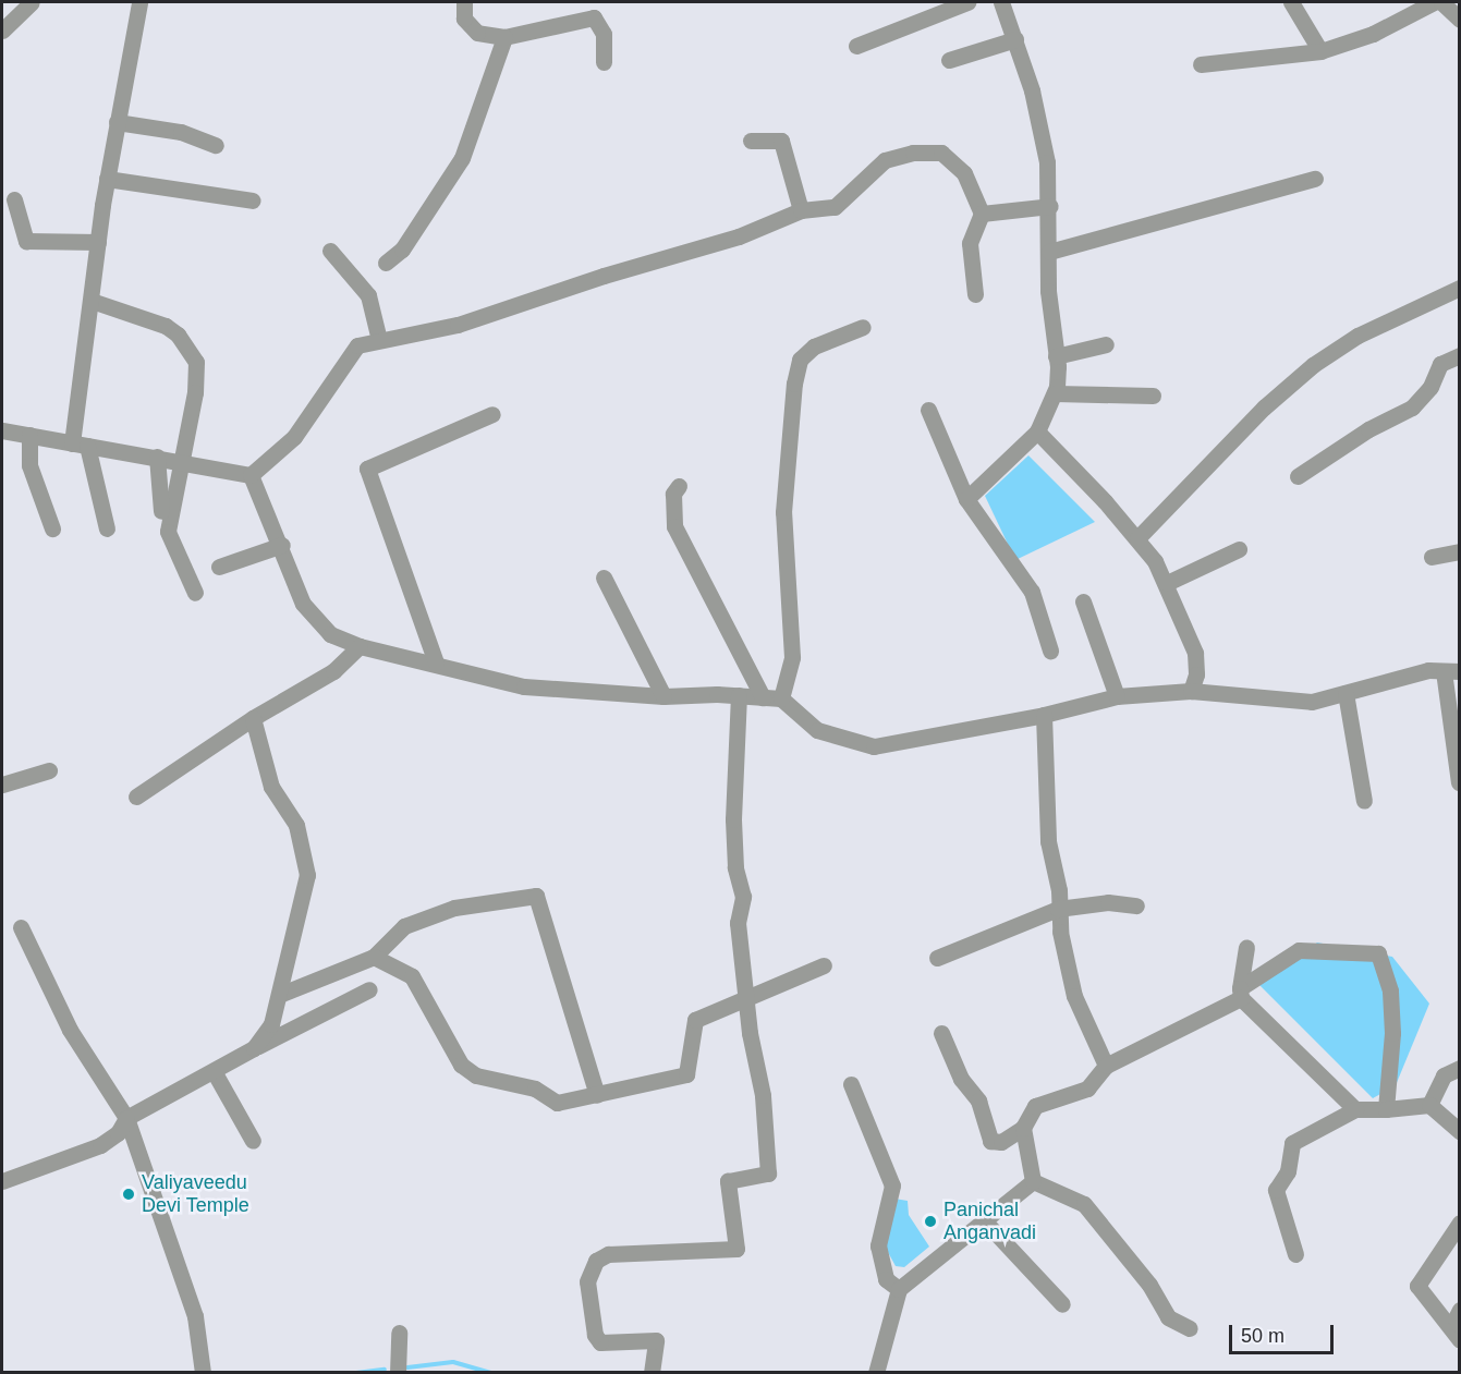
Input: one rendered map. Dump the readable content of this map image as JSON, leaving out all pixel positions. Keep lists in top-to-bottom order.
{
  "places": ["Valiyaveedu Devi Temple", "Panichal Anganvadi"],
  "scale_bar": "50 m"
}
